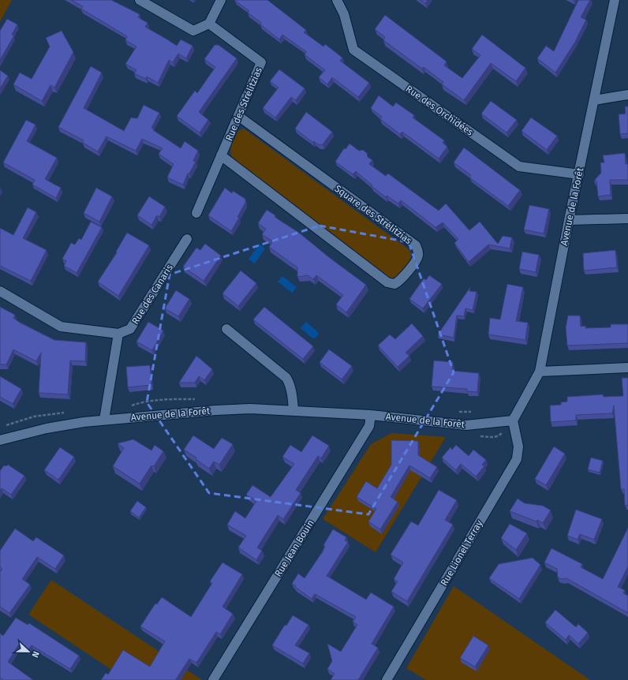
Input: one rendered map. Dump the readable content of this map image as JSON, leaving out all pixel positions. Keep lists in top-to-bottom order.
{
  "streets": {
    "street": [
      "Rue des Strélitzias",
      "Rue des Orchidées",
      "Avenue de la Forêt",
      "Square des Strélitzias",
      "Rue des Canaris",
      "Rue Jean Bouin",
      "Rue Lionel Terray"
    ]
  },
  "crossings": [
    ["Rue des Strélitzias", "Square des Strélitzias"],
    ["Rue des Orchidées", "Avenue de la Forêt"],
    ["Avenue de la Forêt", "Rue Jean Bouin"],
    ["Avenue de la Forêt", "Rue Lionel Terray"]
  ],
  "north": "right"
}
